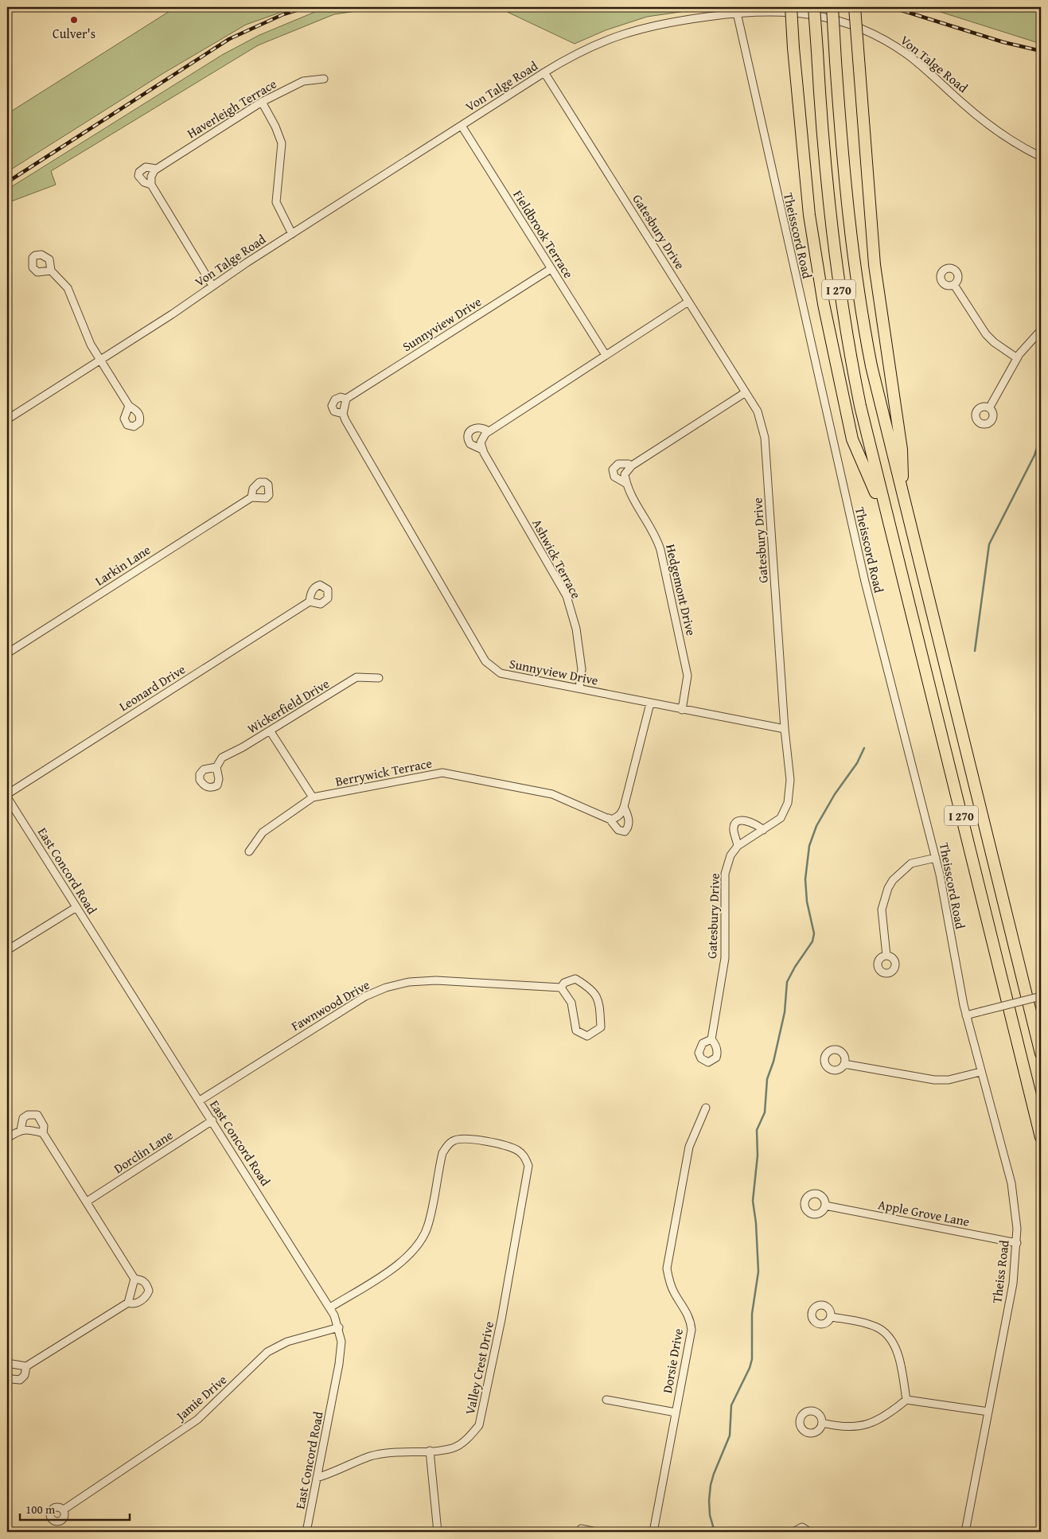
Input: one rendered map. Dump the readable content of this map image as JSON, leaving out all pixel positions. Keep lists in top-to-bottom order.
{
  "streets": {
    "highway": ["I 270"],
    "street": [
      "Von Talge Road",
      "Haverleigh Terrace",
      "Gatesbury Drive",
      "Fieldbrook Terrace",
      "Theisscord Road",
      "Sunnyview Drive",
      "Ashwick Terrace",
      "Larkin Lane",
      "Hedgemont Drive",
      "Leonard Drive",
      "Wickerfield Drive",
      "Berrywick Terrace",
      "East Concord Road",
      "Fawnwood Drive",
      "Dorclin Lane",
      "Apple Grove Lane",
      "Theiss Road",
      "Dorsie Drive",
      "Valley Crest Drive",
      "Jamie Drive"
    ]
  },
  "crossings": [
    ["Von Talge Road", "Haverleigh Terrace"],
    ["Von Talge Road", "Gatesbury Drive"],
    ["Von Talge Road", "Fieldbrook Terrace"],
    ["Von Talge Road", "Theisscord Road"],
    ["Gatesbury Drive", "Sunnyview Drive"],
    ["Gatesbury Drive", "Hedgemont Drive"],
    ["Fieldbrook Terrace", "Sunnyview Drive"],
    ["Theisscord Road", "Theiss Road"],
    ["Sunnyview Drive", "Ashwick Terrace"],
    ["Sunnyview Drive", "Hedgemont Drive"],
    ["Sunnyview Drive", "Berrywick Terrace"],
    ["East Concord Road", "Fawnwood Drive"],
    ["East Concord Road", "Dorclin Lane"],
    ["East Concord Road", "Valley Crest Drive"],
    ["East Concord Road", "Jamie Drive"],
    ["Apple Grove Lane", "Theiss Road"]
  ],
  "places": ["Culver's"],
  "scale_bar": "100 m"
}
